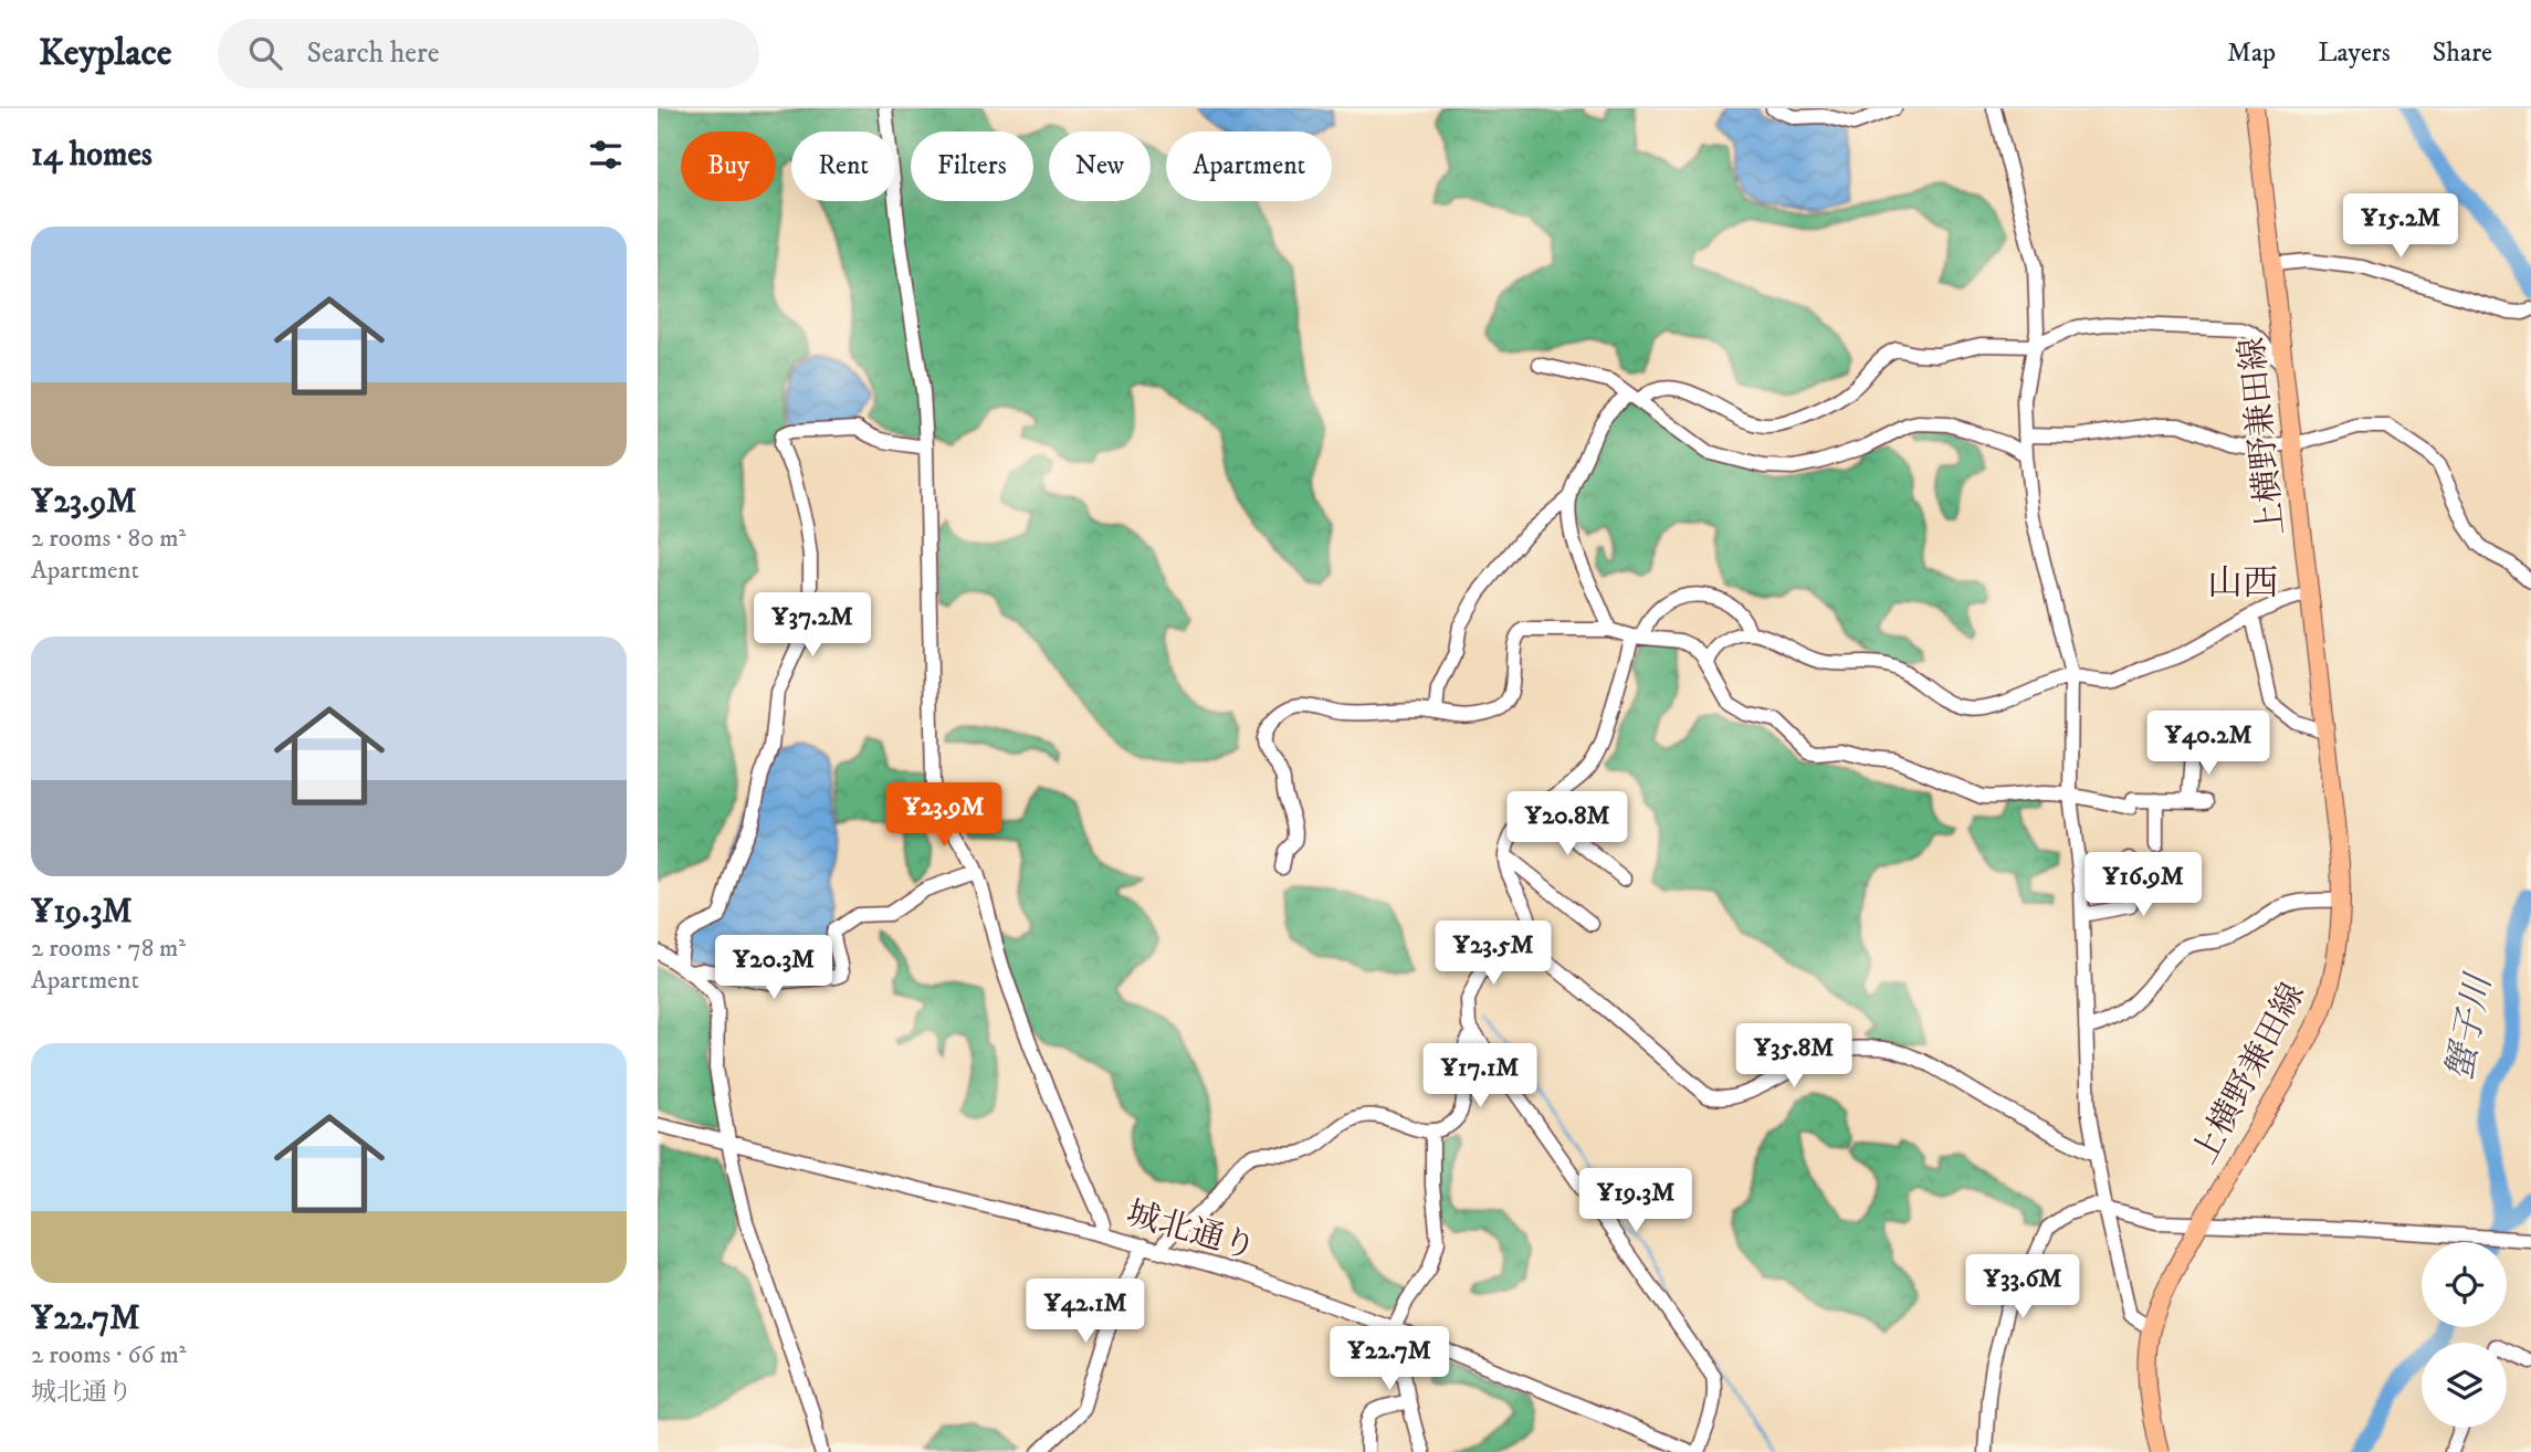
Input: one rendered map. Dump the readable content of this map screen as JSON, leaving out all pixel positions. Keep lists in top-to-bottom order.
{
  "streets": {
    "main road": ["上横野兼田線"],
    "street": ["城北通り"]
  },
  "districts": ["山西"],
  "water": ["蟹子川"],
  "page": {
    "header": "Keyplace",
    "search": "Search here",
    "nav": ["Map", "Layers", "Share"],
    "heading": "14 homes",
    "chip": [
      "Buy",
      "Rent",
      "Filters",
      "New",
      "Apartment"
    ],
    "price": [
      "¥15.2M",
      "¥37.2M",
      "¥40.2M",
      "¥23.9M",
      "¥20.8M",
      "¥16.9M",
      "¥23.5M",
      "¥20.3M",
      "¥35.8M",
      "¥17.1M",
      "¥19.3M",
      "¥33.6M",
      "¥42.1M",
      "¥22.7M"
    ],
    "list": [
      {
        "name": "¥23.9M",
        "note": "2 rooms · 80 m² · Apartment"
      },
      {
        "name": "¥19.3M",
        "note": "2 rooms · 78 m² · Apartment"
      },
      {
        "name": "¥22.7M",
        "note": "2 rooms · 66 m² · 城北通り"
      }
    ]
  }
}
